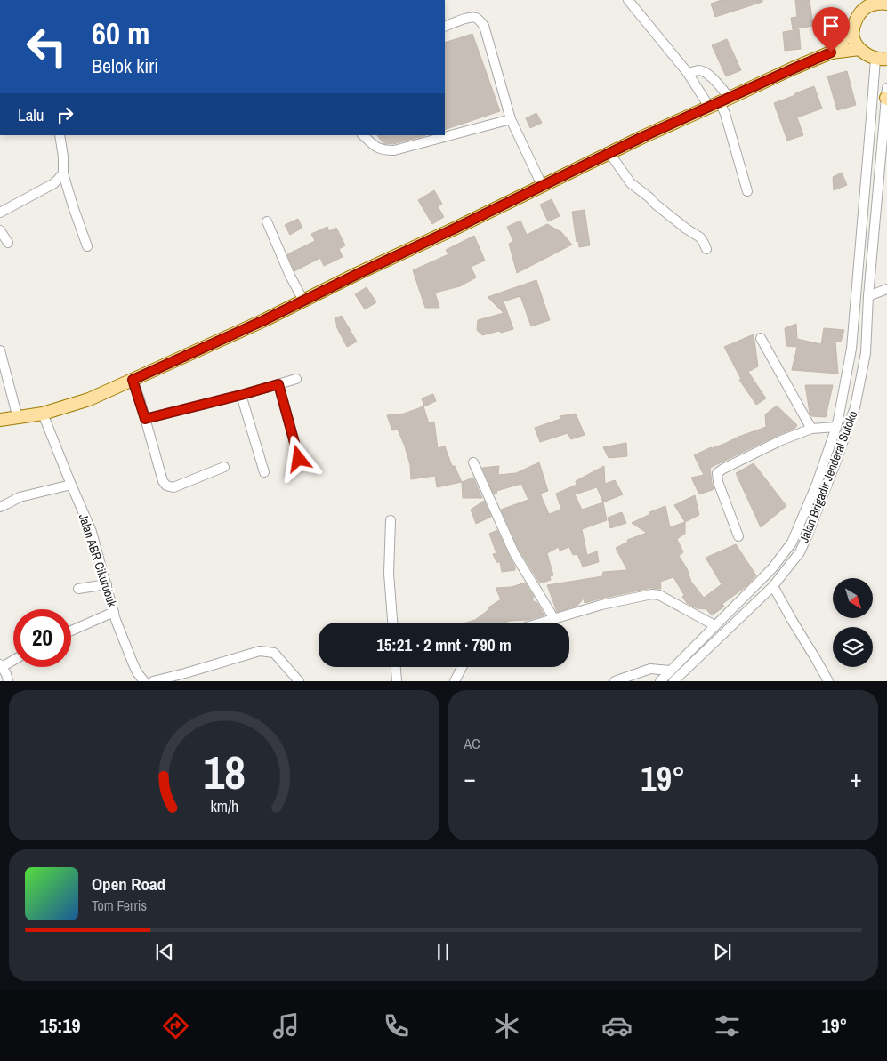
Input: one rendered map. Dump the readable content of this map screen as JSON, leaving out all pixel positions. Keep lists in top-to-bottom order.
{
  "streets": {
    "street": ["Jalan Brigadir Jenderal Sutoko", "Jalan ABR Cikurubuk"]
  },
  "north": "bottom right",
  "page": {
    "turn": ["60 m", "Belok kiri"],
    "then": "Lalu",
    "limit": "20",
    "trip": "15:21 · 2 mnt · 790 m",
    "tile": "AC",
    "heat": ["−", "19°", "+"],
    "song": ["Open Road", "Tom Ferris"],
    "tabs": ["15:19", "19°"],
    "gauge": ["18", "km/h"]
  }
}
